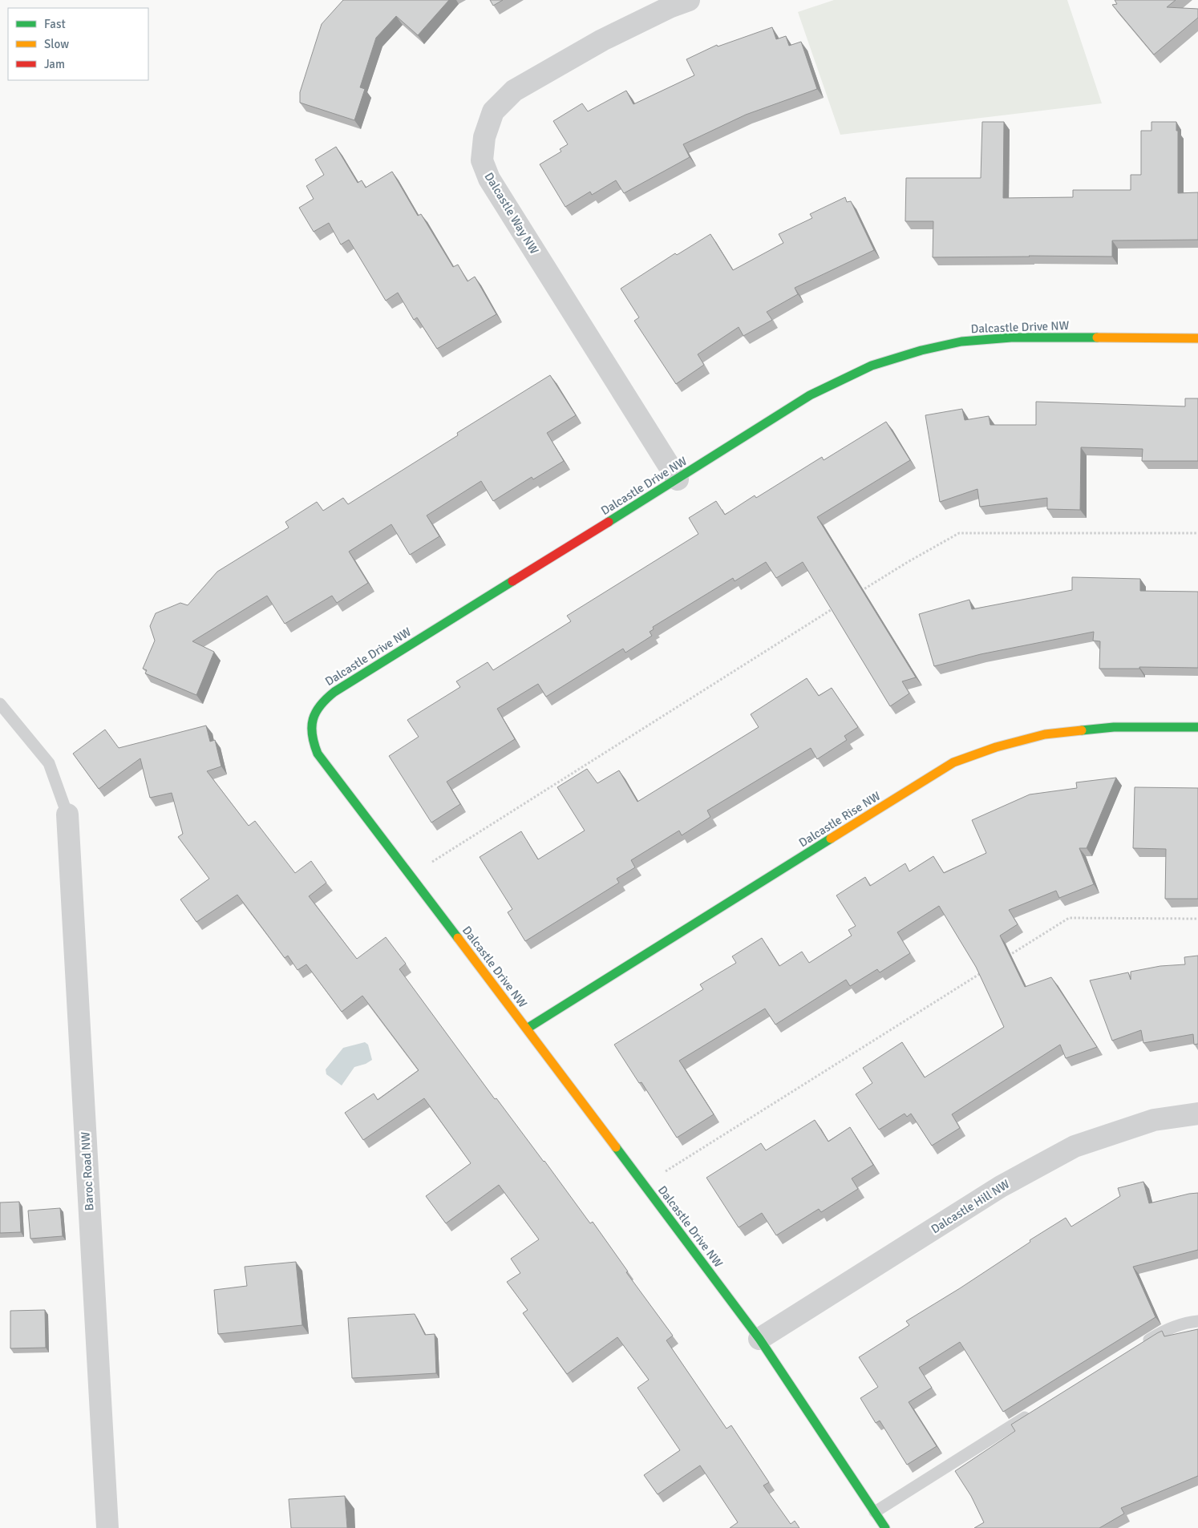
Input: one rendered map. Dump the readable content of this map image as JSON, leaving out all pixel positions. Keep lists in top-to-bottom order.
{
  "streets": {
    "street": [
      "Dalcastle Way NW",
      "Dalcastle Drive NW",
      "Dalcastle Rise NW",
      "Baroc Road NW",
      "Dalcastle Hill NW"
    ]
  },
  "crossings": [
    ["Dalcastle Way NW", "Dalcastle Drive NW"],
    ["Dalcastle Drive NW", "Dalcastle Rise NW"],
    ["Dalcastle Drive NW", "Dalcastle Hill NW"]
  ],
  "legend": ["Fast", "Slow", "Jam"]
}
